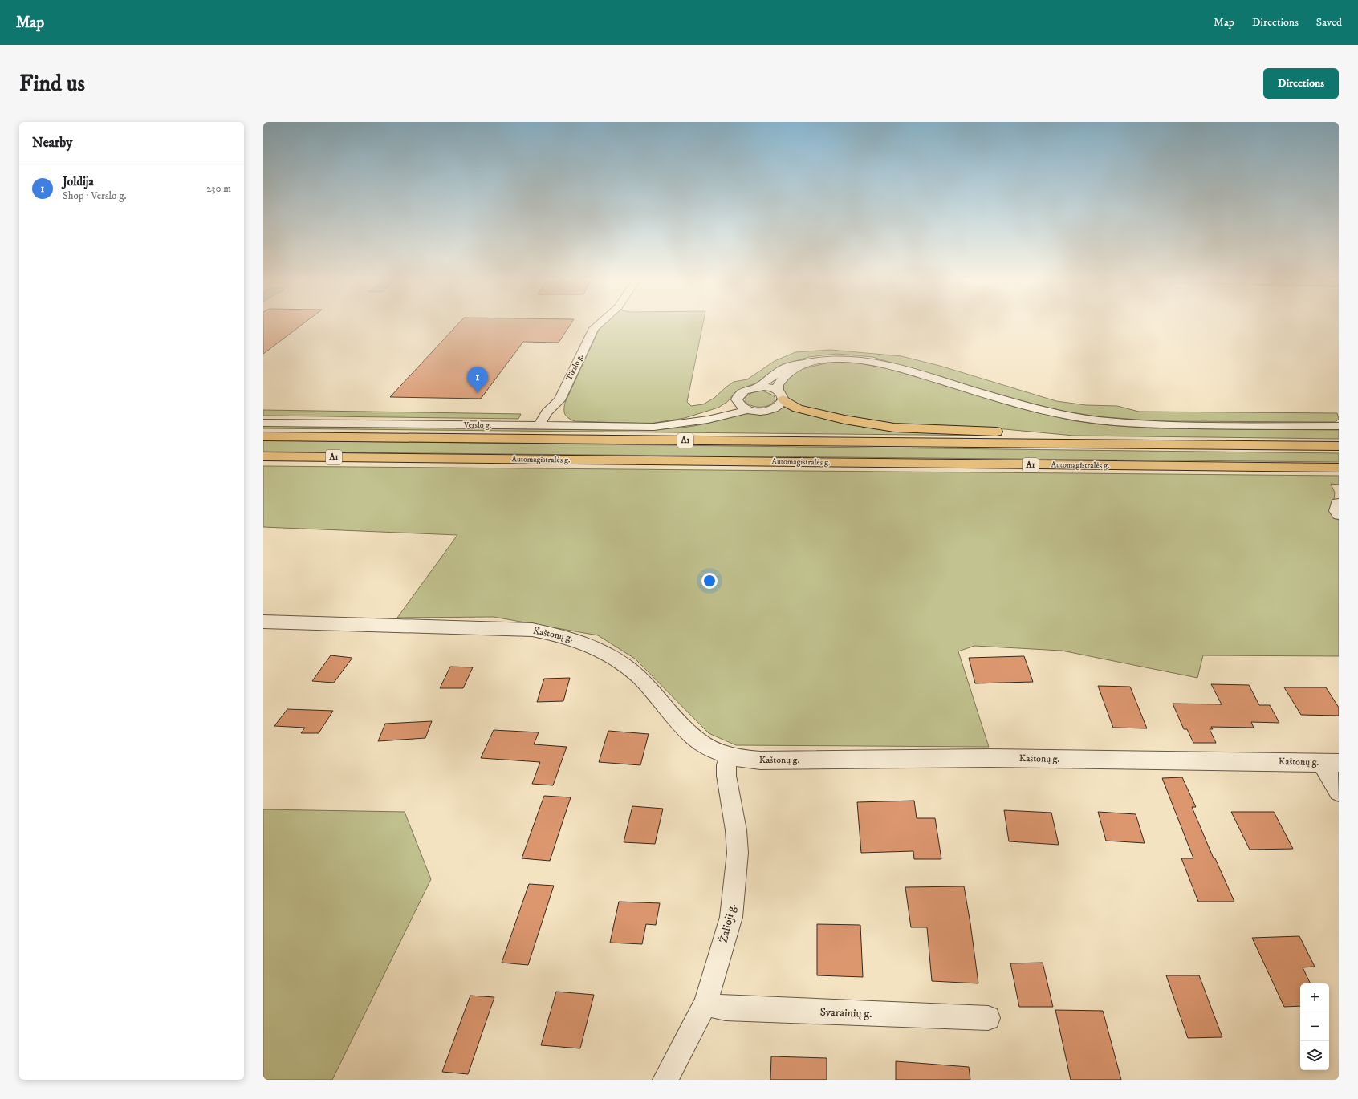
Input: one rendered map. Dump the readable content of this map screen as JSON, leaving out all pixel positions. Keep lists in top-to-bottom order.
{
  "streets": {
    "highway": ["A1", "Automagistralės g."],
    "street": [
      "Tikslo g.",
      "Verslo g.",
      "Kaštonų g.",
      "Žalioji g.",
      "Svarainių g."
    ]
  },
  "crossings": [
    ["Tikslo g.", "Verslo g."],
    ["Kaštonų g.", "Žalioji g."],
    ["Žalioji g.", "Svarainių g."]
  ],
  "page": {
    "header": "Map",
    "nav": ["Map", "Directions", "Saved"],
    "buttons": "Directions",
    "title": "Find us",
    "heading": "Nearby",
    "list": [
      {
        "mark": "1",
        "name": "Joldija",
        "note": "Shop · Verslo g.",
        "value": "230 m"
      }
    ],
    "pins": "1",
    "map_buttons": ["+", "−"]
  }
}
